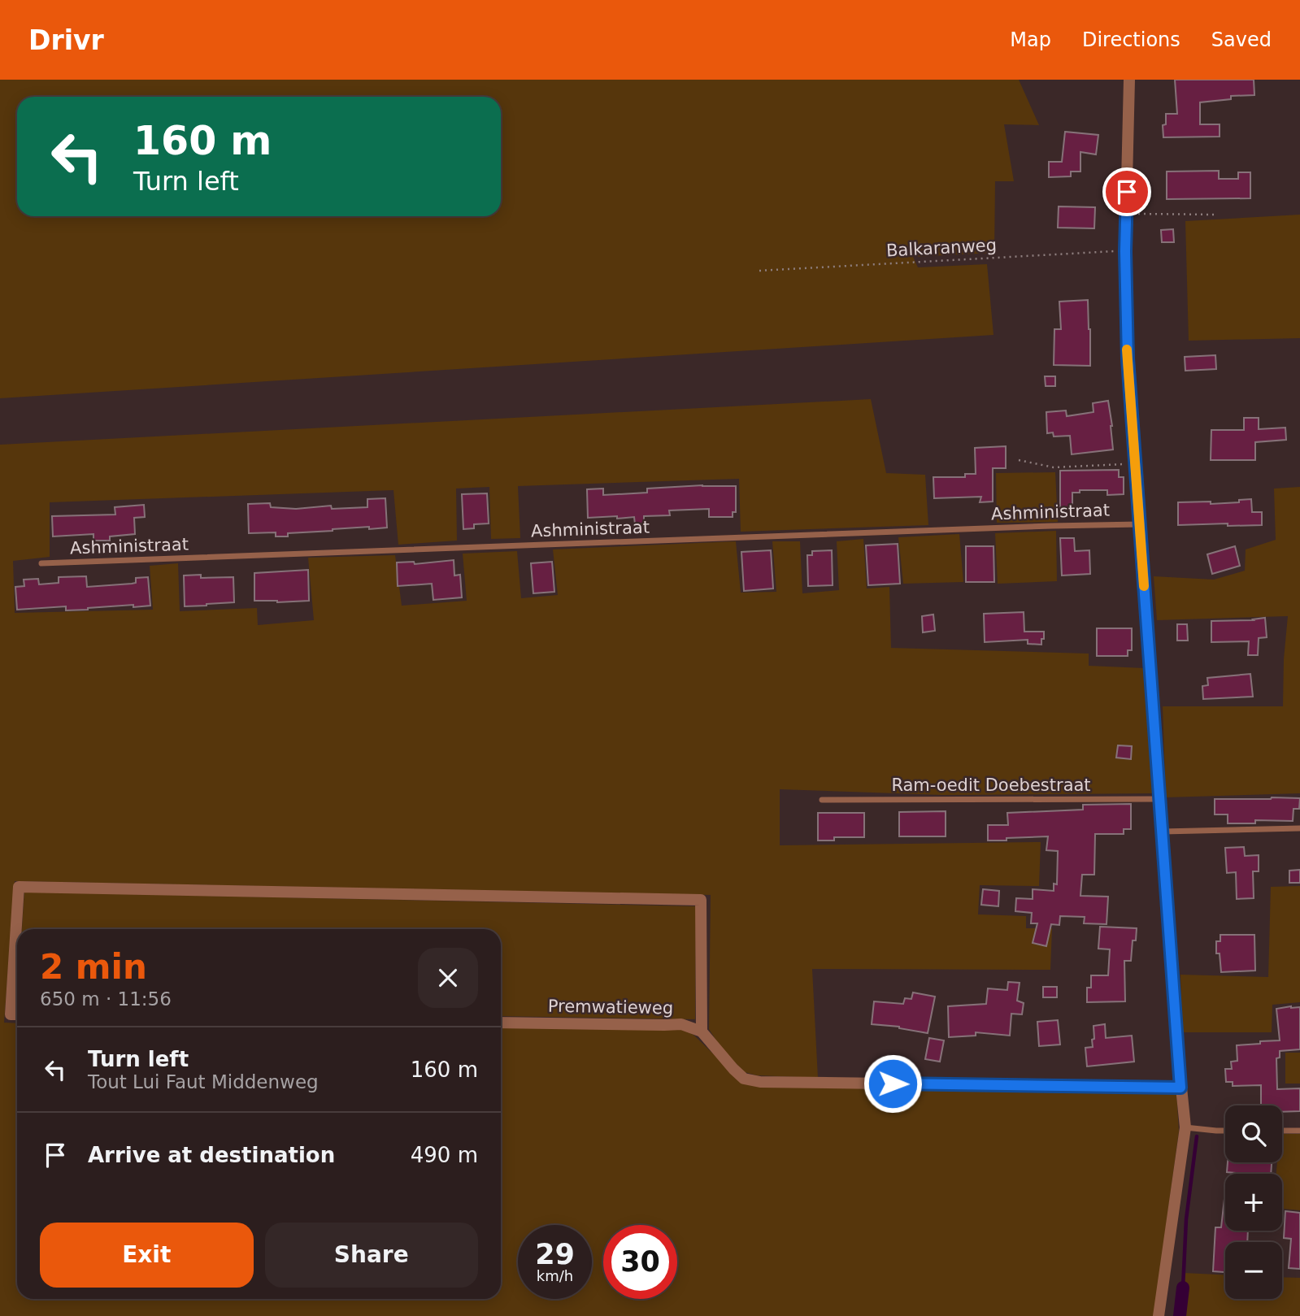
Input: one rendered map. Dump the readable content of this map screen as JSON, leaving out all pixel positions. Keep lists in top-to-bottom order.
{
  "streets": {
    "street": ["Premwatieweg"],
    "lane": ["Ashministraat", "Ram-oedit Doebestraat"],
    "path": ["Balkaranweg"]
  },
  "page": {
    "header": "Drivr",
    "nav": ["Map", "Directions", "Saved"],
    "turn": ["160 m", "Turn left"],
    "heading": ["2 min", "650 m · 11:56"],
    "list": [
      {
        "name": "Turn left",
        "note": "Tout Lui Faut Middenweg",
        "value": "160 m"
      },
      {
        "name": "Arrive at destination",
        "value": "490 m"
      }
    ],
    "map_buttons": ["+", "−"],
    "buttons": ["Exit", "Share"],
    "speed": "29 km/h",
    "limit": "30"
  }
}
